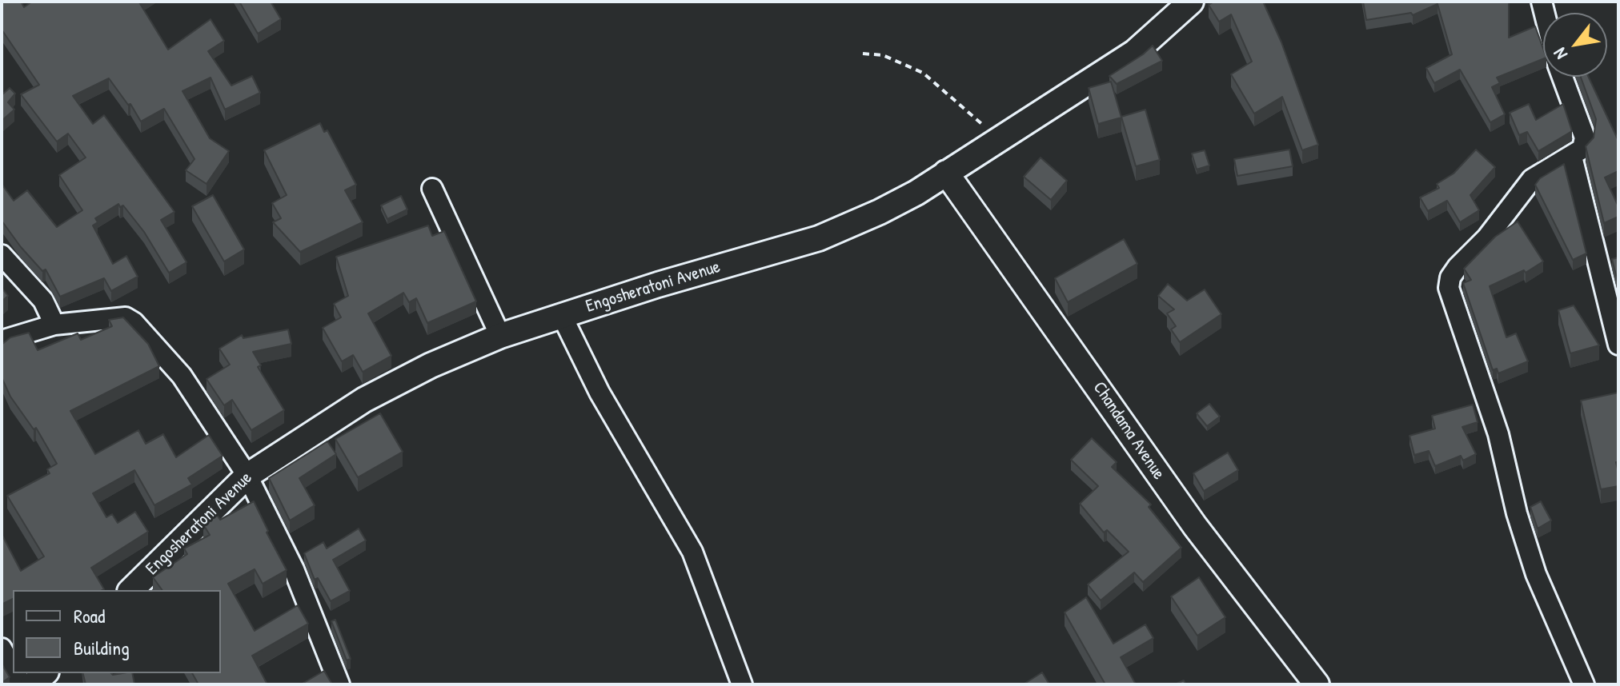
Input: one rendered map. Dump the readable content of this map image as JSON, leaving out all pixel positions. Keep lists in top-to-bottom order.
{
  "streets": {
    "street": ["Engosheratoni Avenue", "Chandama Avenue"]
  },
  "crossings": [
    ["Engosheratoni Avenue", "Chandama Avenue"]
  ],
  "legend": ["Road", "Building"],
  "north": "bottom left"
}
